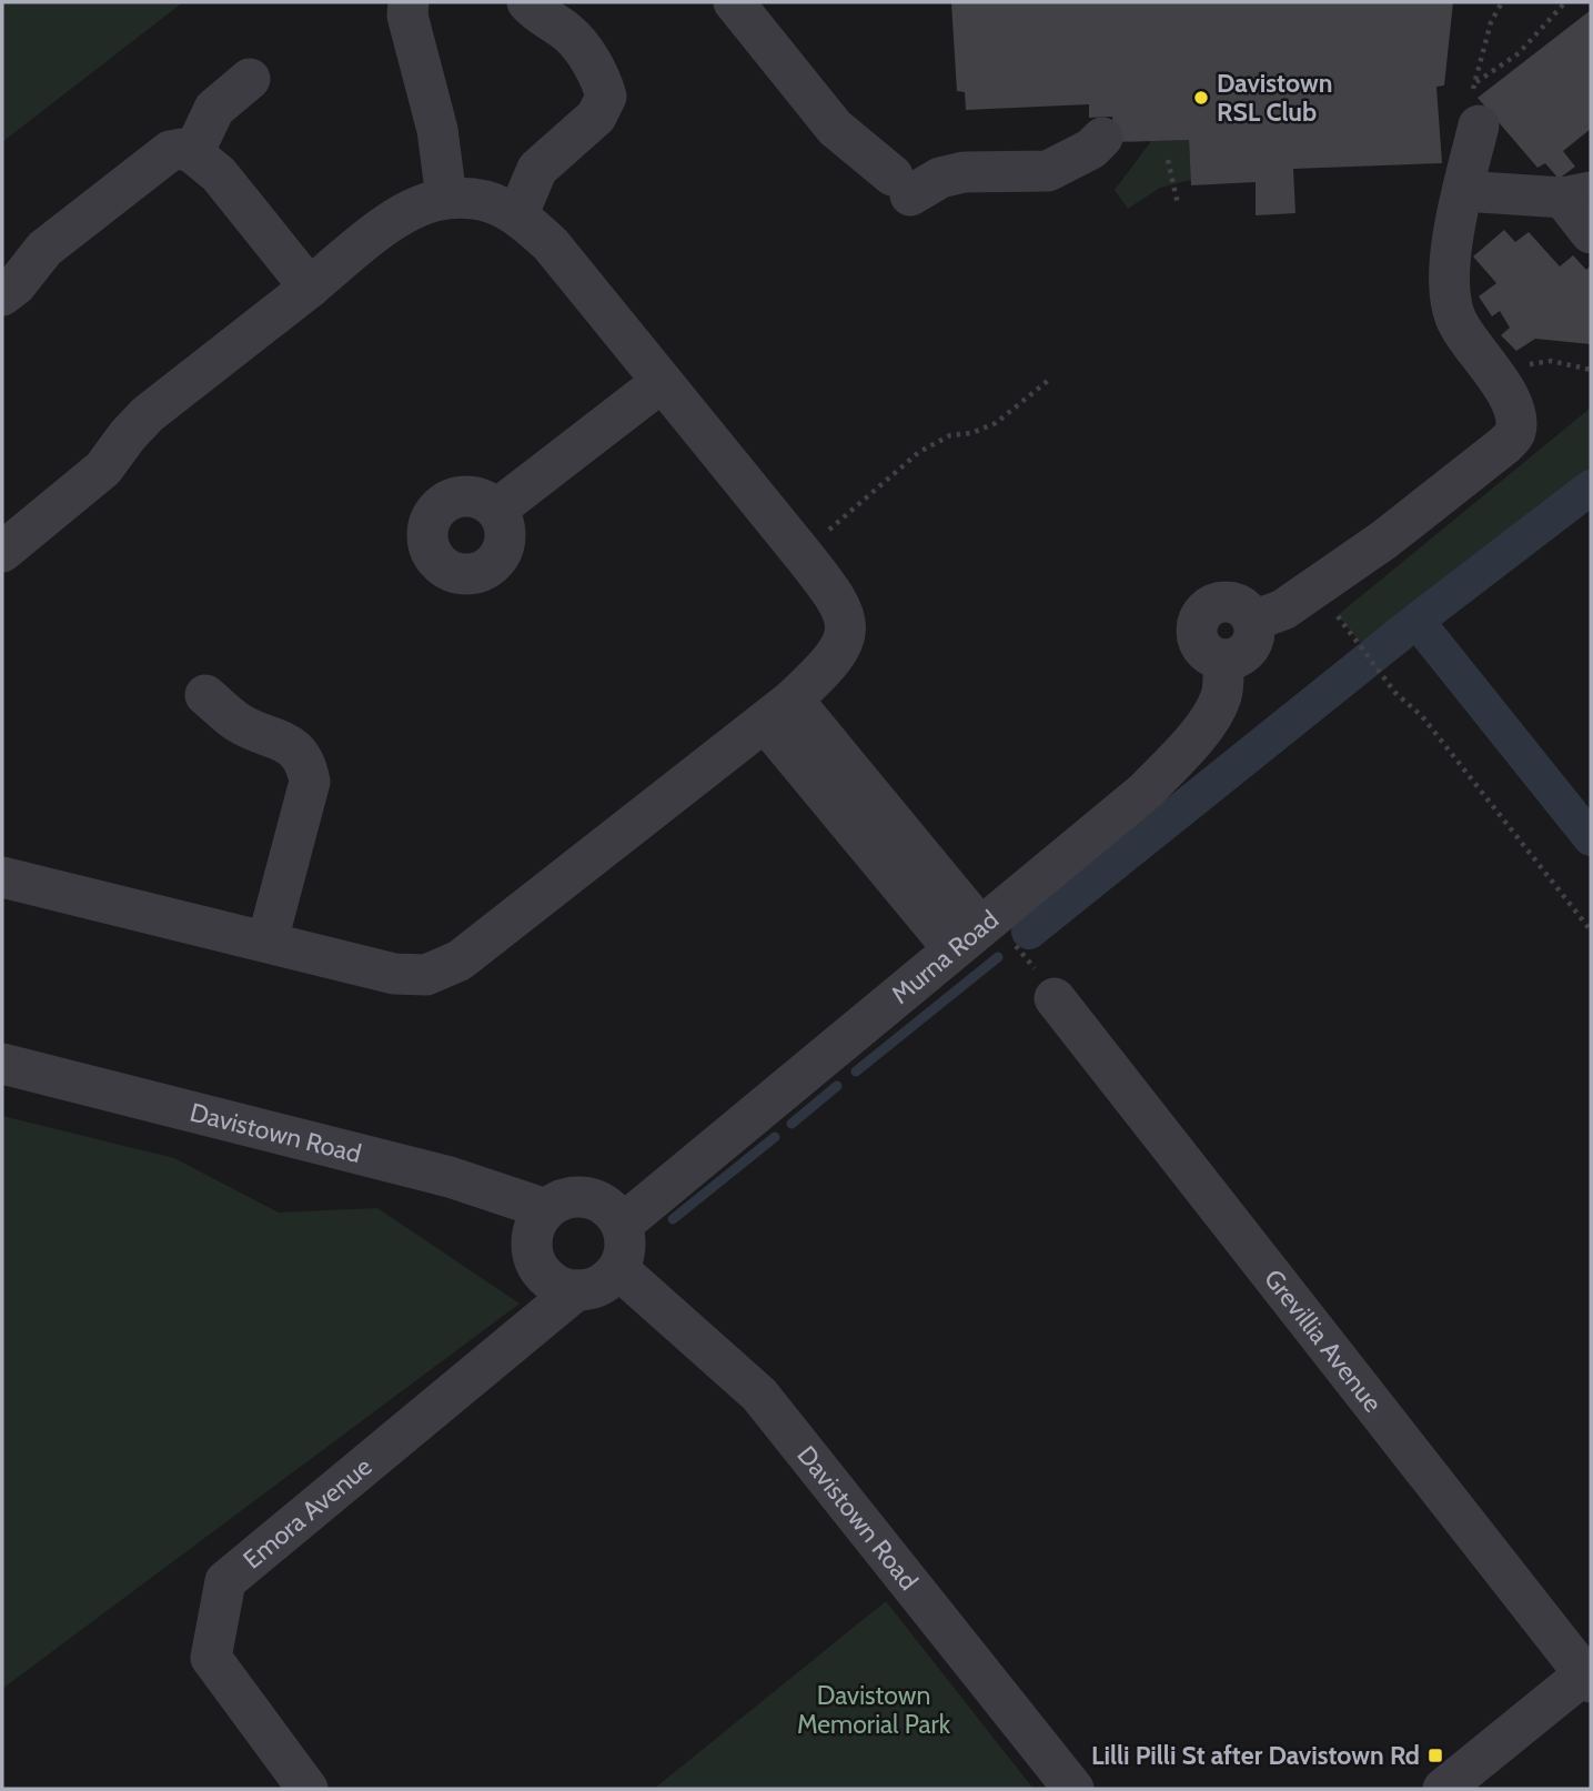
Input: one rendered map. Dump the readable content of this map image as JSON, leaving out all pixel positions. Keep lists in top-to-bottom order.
{
  "streets": {
    "street": [
      "Murna Road",
      "Davistown Road",
      "Grevillia Avenue",
      "Emora Avenue"
    ]
  },
  "crossings": [
    ["Murna Road", "Davistown Road"],
    ["Murna Road", "Emora Avenue"],
    ["Davistown Road", "Emora Avenue"]
  ],
  "parks": ["Davistown Memorial Park"],
  "places": {
    "other": ["Davistown RSL Club"],
    "transit": ["Lilli Pilli St after Davistown Rd"]
  }
}
